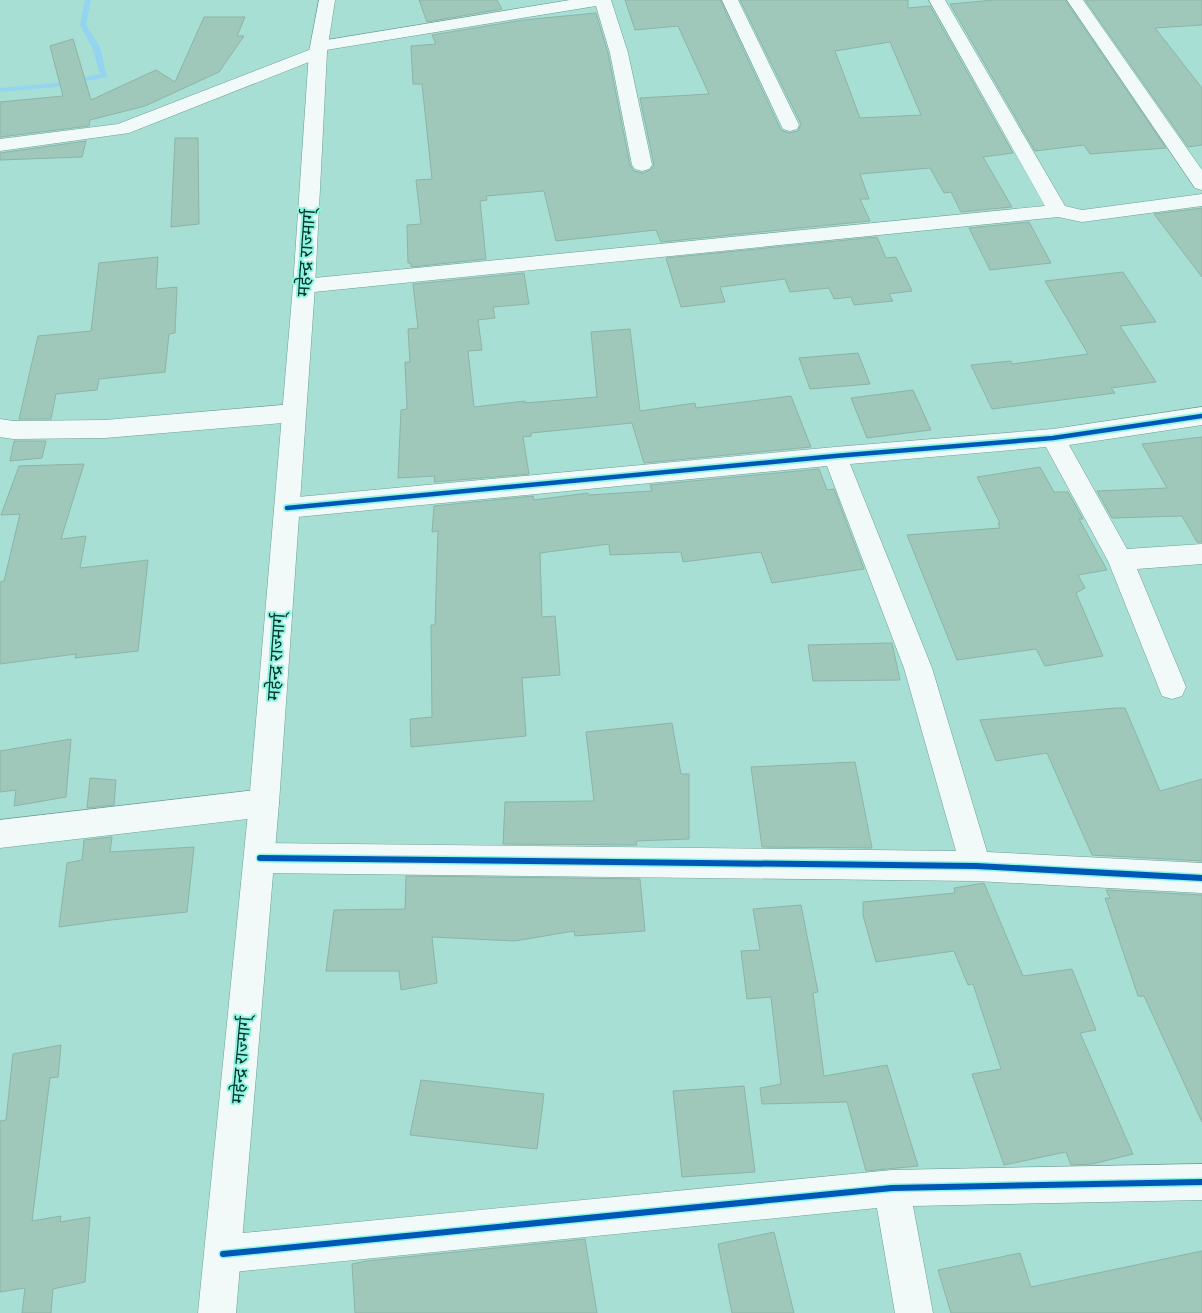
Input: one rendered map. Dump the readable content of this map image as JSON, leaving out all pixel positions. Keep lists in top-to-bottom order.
{
  "streets": {
    "main road": ["महेन्द्र राज्मार्ग्"]
  }
}
